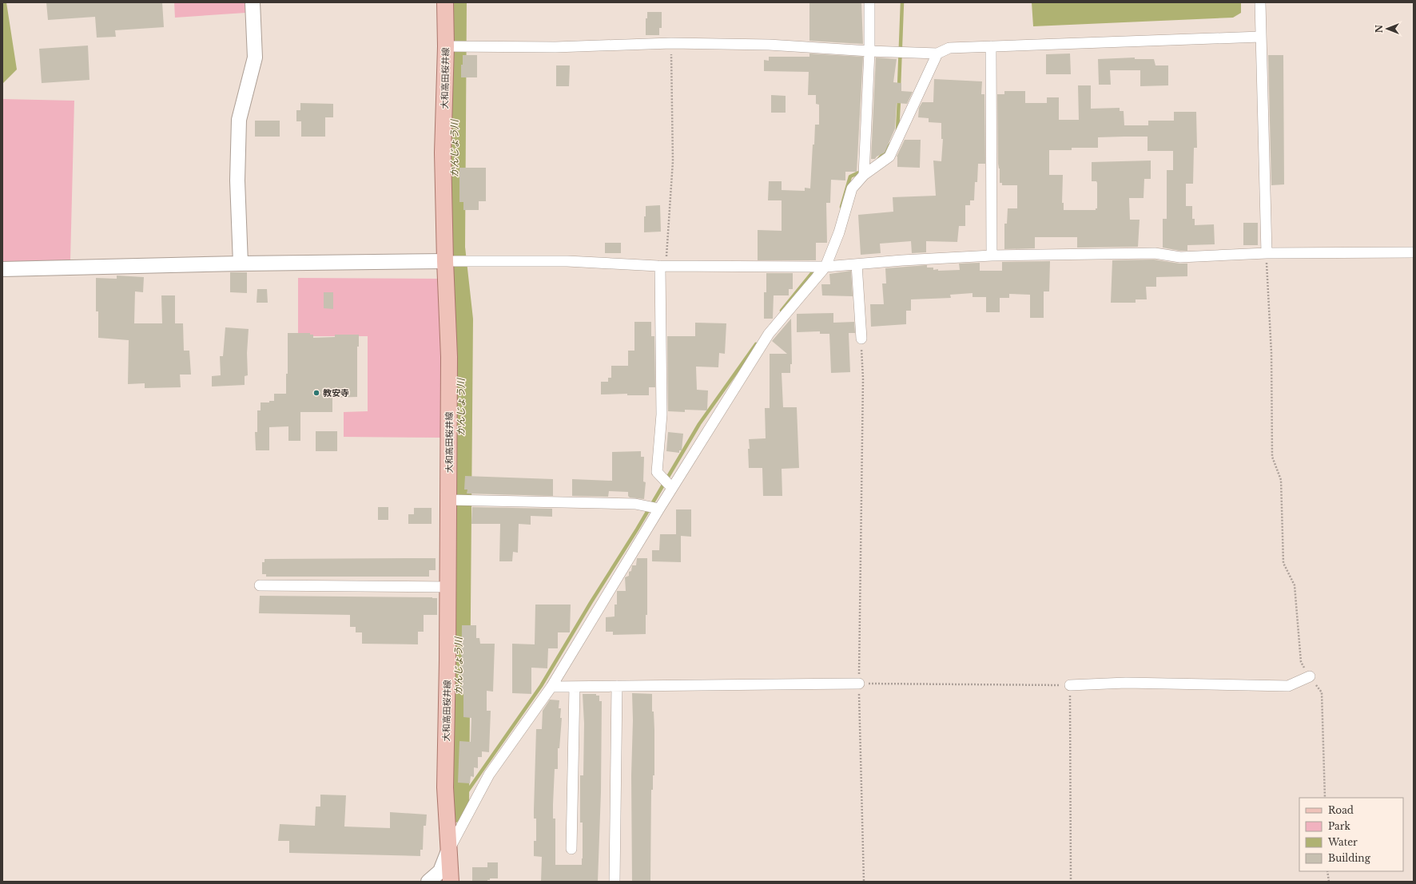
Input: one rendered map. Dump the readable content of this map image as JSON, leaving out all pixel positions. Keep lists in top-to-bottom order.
{
  "streets": {
    "main road": ["大和高田桜井線"]
  },
  "water": ["かんじょう川"],
  "places": ["教安寺"],
  "legend": [
    "Road",
    "Park",
    "Water",
    "Building"
  ],
  "north": "left"
}
